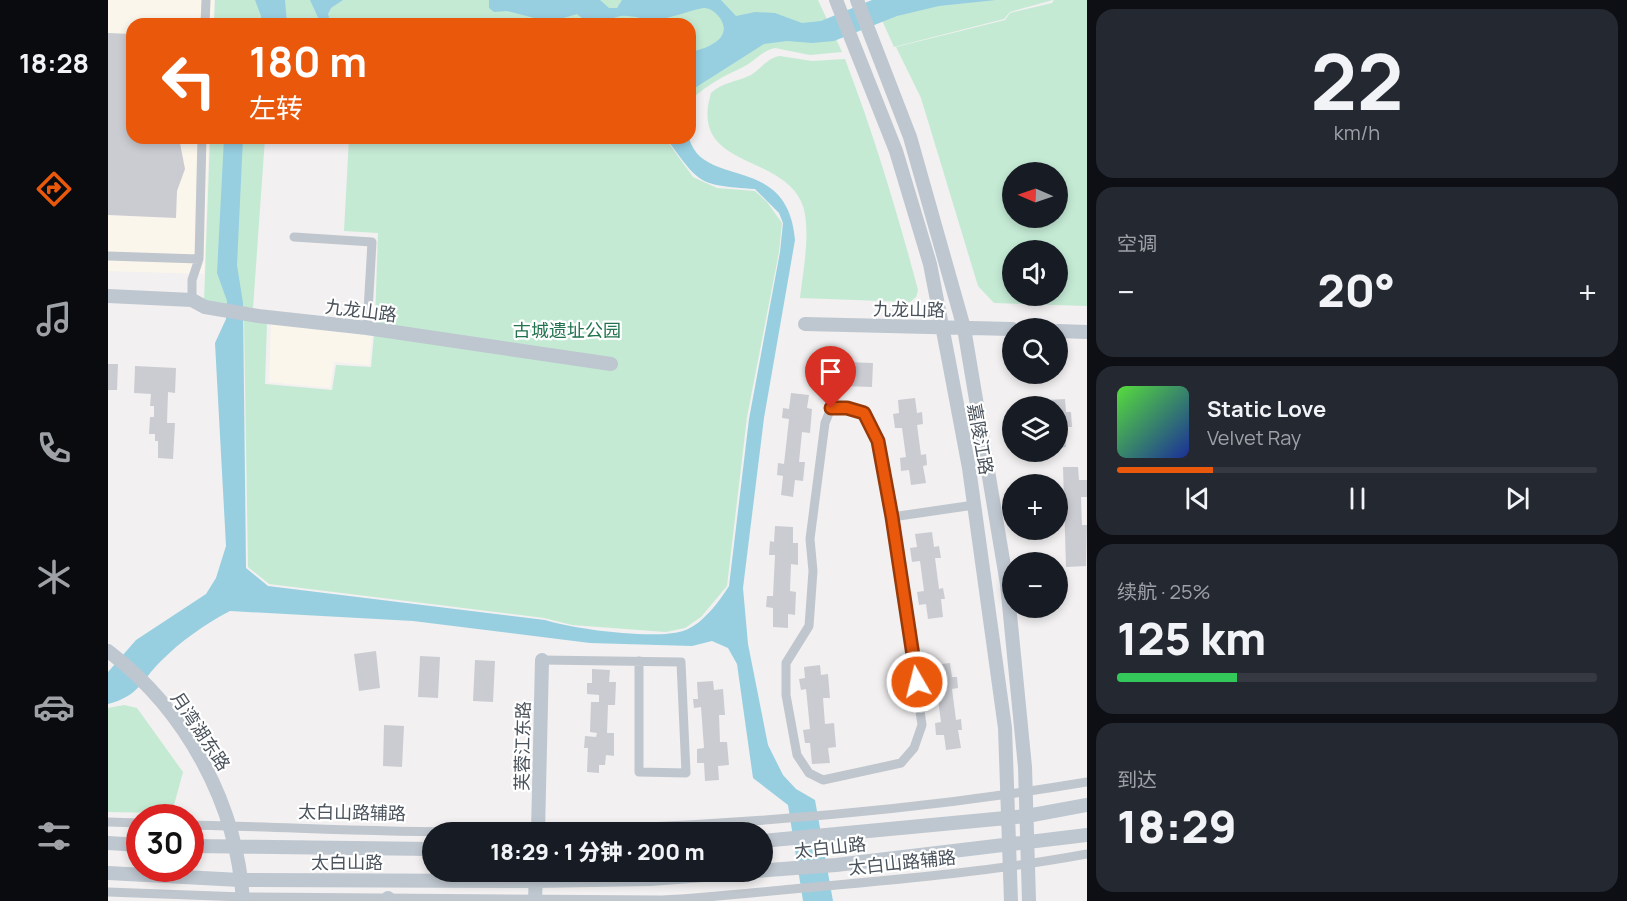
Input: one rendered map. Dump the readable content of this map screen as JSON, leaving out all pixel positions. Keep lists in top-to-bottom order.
{
  "streets": {
    "street": [
      "九龙山路",
      "嘉陵江路",
      "月湾湖东路",
      "芙蓉江东路",
      "太白山路辅路",
      "太白山路"
    ]
  },
  "crossings": [
    ["九龙山路", "嘉陵江路"],
    ["嘉陵江路", "太白山路辅路"],
    ["嘉陵江路", "太白山路"],
    ["月湾湖东路", "太白山路辅路"],
    ["月湾湖东路", "太白山路"]
  ],
  "parks": ["古城遗址公园"],
  "north": "left",
  "page": {
    "tabs": "18:28",
    "tile": [
      ["22", "km/h"],
      "空调",
      ["续航 · 25%", "125 km"],
      ["到达", "18:29"]
    ],
    "turn": ["180 m", "左转"],
    "map_buttons": ["+", "−"],
    "heat": ["−", "20°", "+"],
    "song": ["Static Love", "Velvet Ray"],
    "limit": "30",
    "trip": "18:29 · 1 分钟 · 200 m"
  }
}
